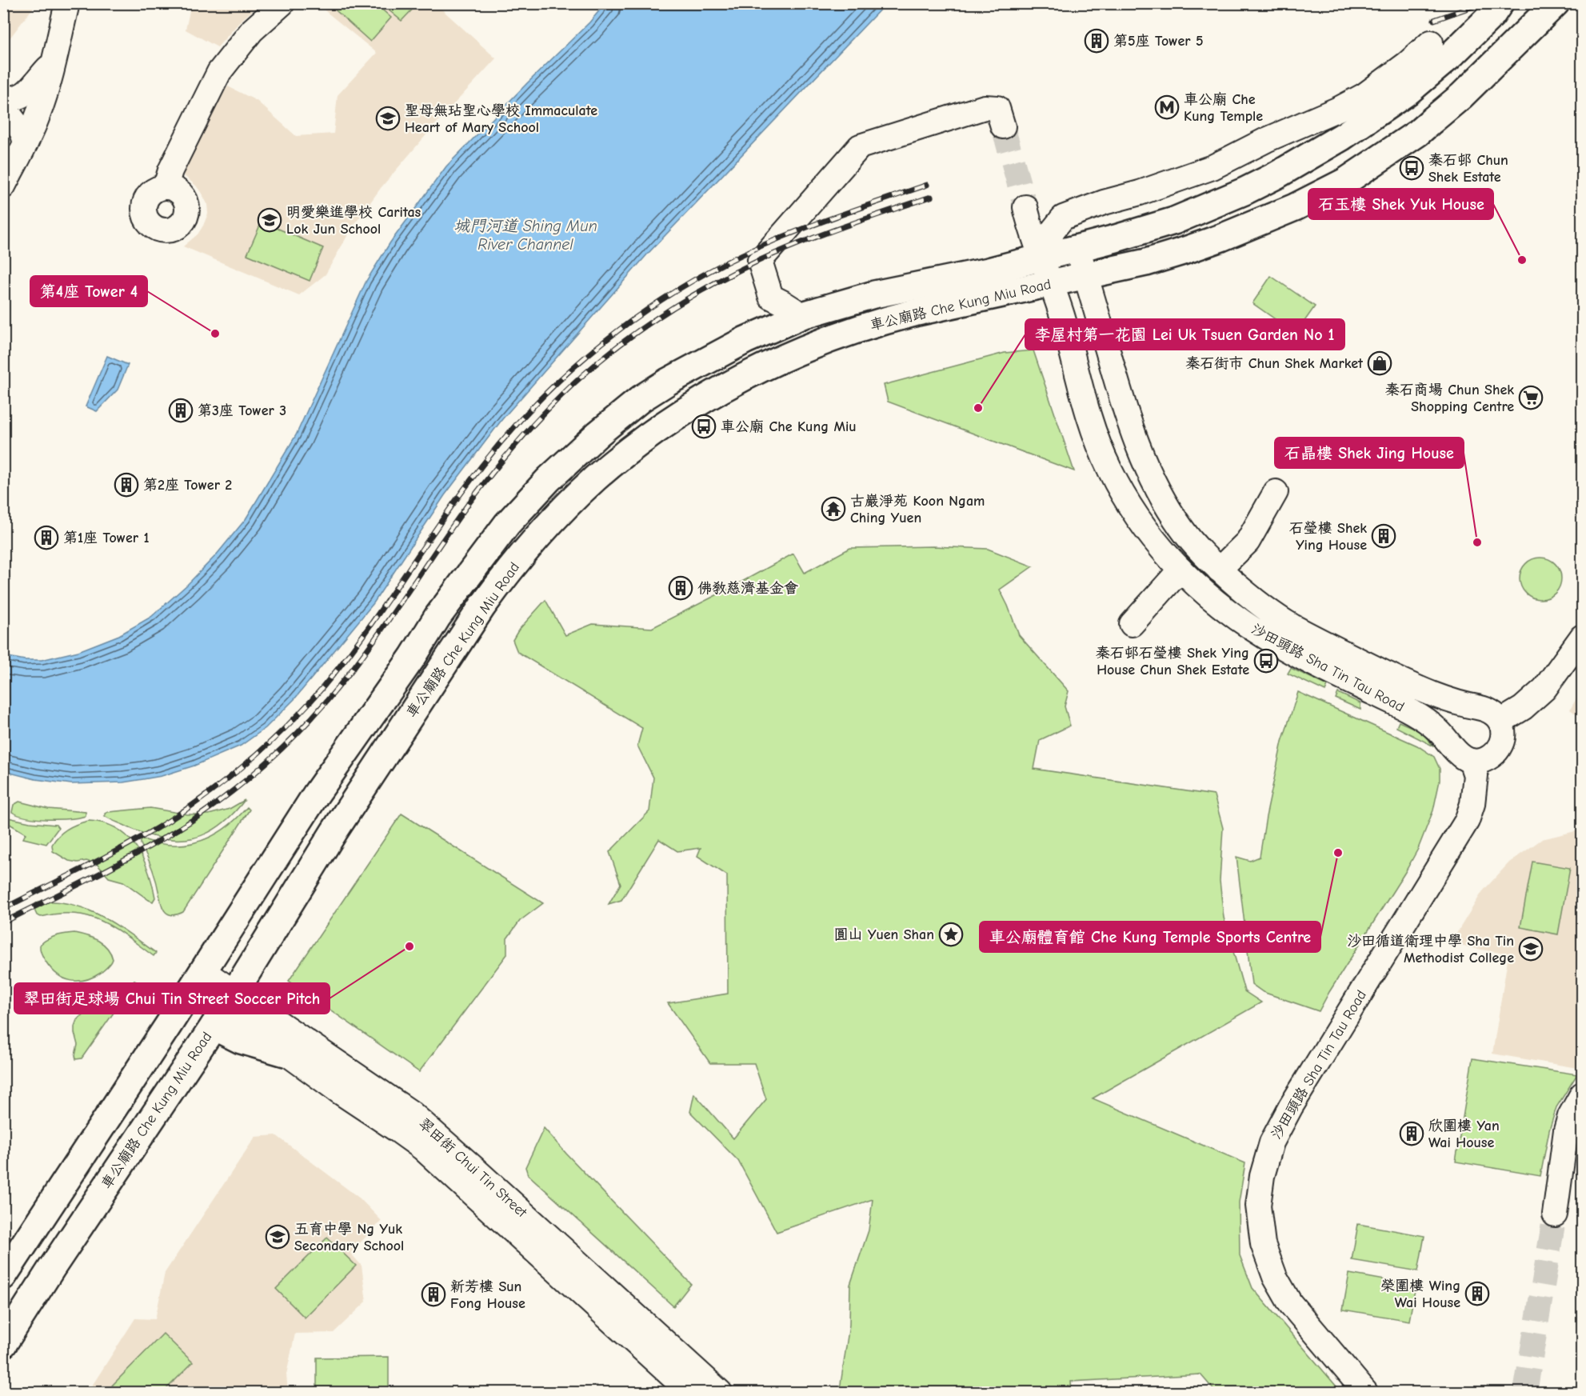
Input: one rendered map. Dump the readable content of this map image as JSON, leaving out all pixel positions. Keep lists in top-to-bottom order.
{
  "streets": {
    "main road": ["車公廟路 Che Kung Miu Road"],
    "street": ["沙田頭路 Sha Tin Tau Road", "翠田街 Chui Tin Street"]
  },
  "crossings": [
    ["車公廟路 Che Kung Miu Road", "沙田頭路 Sha Tin Tau Road"],
    ["車公廟路 Che Kung Miu Road", "翠田街 Chui Tin Street"]
  ],
  "water": ["城門河道 Shing Mun River Channel"],
  "places": {
    "building": [
      "第5座 Tower 5",
      "第3座 Tower 3",
      "第2座 Tower 2",
      "石瑩樓 Shek Ying House",
      "第1座 Tower 1",
      "佛教慈濟基金會",
      "欣圍樓 Yan Wai House",
      "榮圍樓 Wing Wai House",
      "新芳樓 Sun Fong House"
    ],
    "metro station": ["車公廟 Che Kung Temple"],
    "school or university": [
      "聖母無玷聖心學校 Immaculate Heart of Mary School",
      "明愛樂進學校 Caritas Lok Jun School",
      "沙田循道衛理中學 Sha Tin Methodist College",
      "五育中學 Ng Yuk Secondary School"
    ],
    "bus stop": ["秦石邨 Chun Shek Estate", "車公廟 Che Kung Miu", "秦石邨石瑩樓 Shek Ying House Chun Shek Estate"],
    "other": [
      "石玉樓 Shek Yuk House",
      "第4座 Tower 4",
      "李屋村第一花園 Lei Uk Tsuen Garden No 1",
      "石晶樓 Shek Jing House",
      "車公廟體育館 Che Kung Temple Sports Centre",
      "翠田街足球場 Chui Tin Street Soccer Pitch"
    ],
    "shop": ["秦石街市 Chun Shek Market"],
    "supermarket": ["秦石商場 Chun Shek Shopping Centre"],
    "temple": ["古巖淨苑 Koon Ngam Ching Yuen"],
    "place": ["圓山 Yuen Shan"]
  }
}
